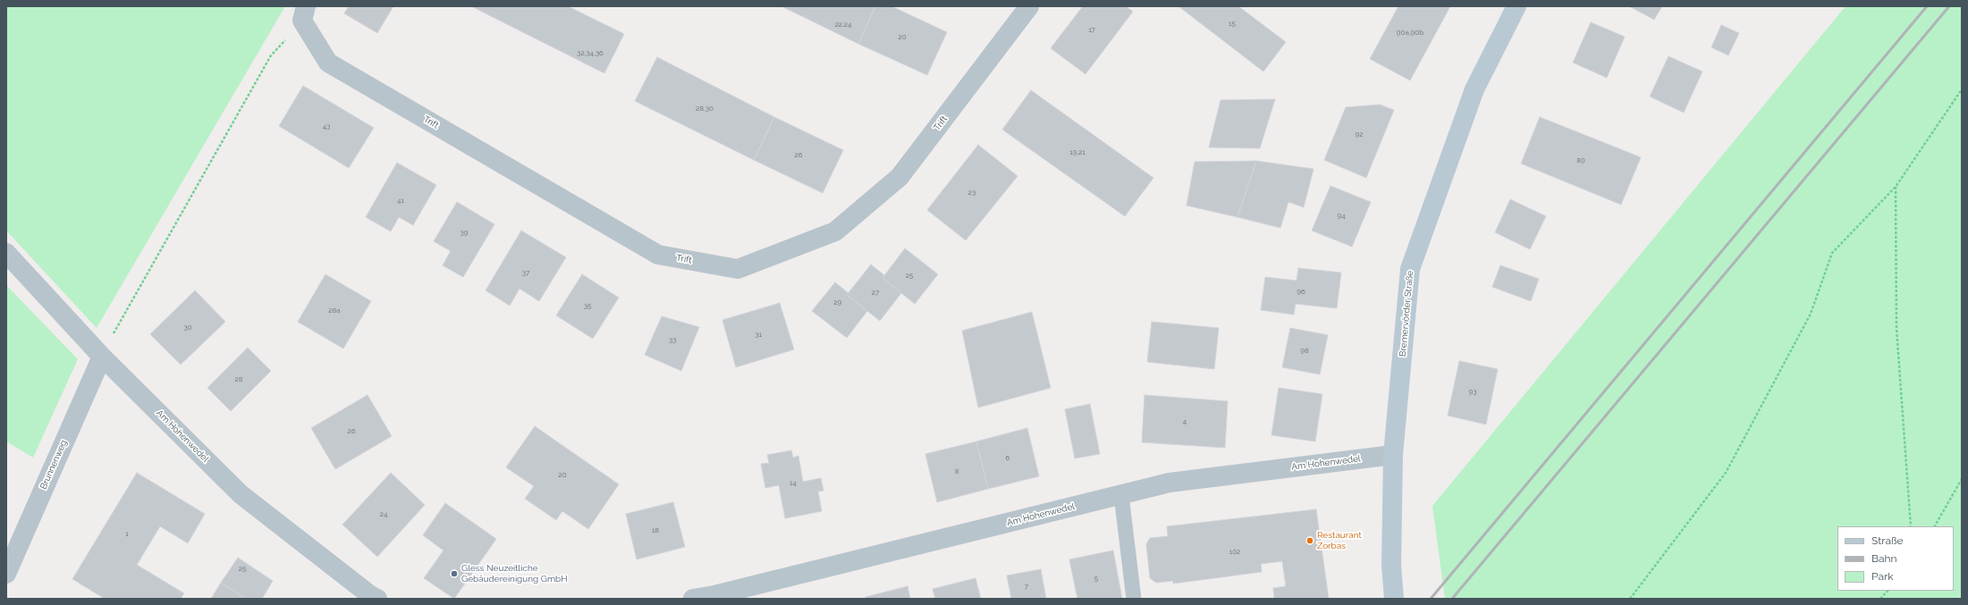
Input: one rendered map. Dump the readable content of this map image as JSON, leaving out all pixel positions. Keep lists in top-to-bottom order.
{
  "streets": {
    "main road": ["Bremervörder Straße"],
    "street": ["Trift", "Am Hohenwedel", "Brunnenweg"]
  },
  "crossings": [
    ["Bremervörder Straße", "Am Hohenwedel"],
    ["Am Hohenwedel", "Brunnenweg"]
  ],
  "places": ["Restaurant Zorbas", "Gless Neuzeitliche Gebäudereinigung GmbH"],
  "house_numbers": [
    "15",
    "22,24",
    "17",
    "90a,90b",
    "20",
    "32,34,36",
    "28,30",
    "43",
    "92",
    "19,21",
    "26",
    "89",
    "23",
    "41",
    "94",
    "39",
    "37",
    "25",
    "96",
    "27",
    "29",
    "35",
    "28a",
    "30",
    "31",
    "33",
    "98",
    "28",
    "93",
    "4",
    "26",
    "6",
    "8",
    "20",
    "14",
    "24",
    "18",
    "1",
    "102",
    "25",
    "5",
    "7"
  ],
  "legend": ["Straße", "Bahn", "Park"]
}
